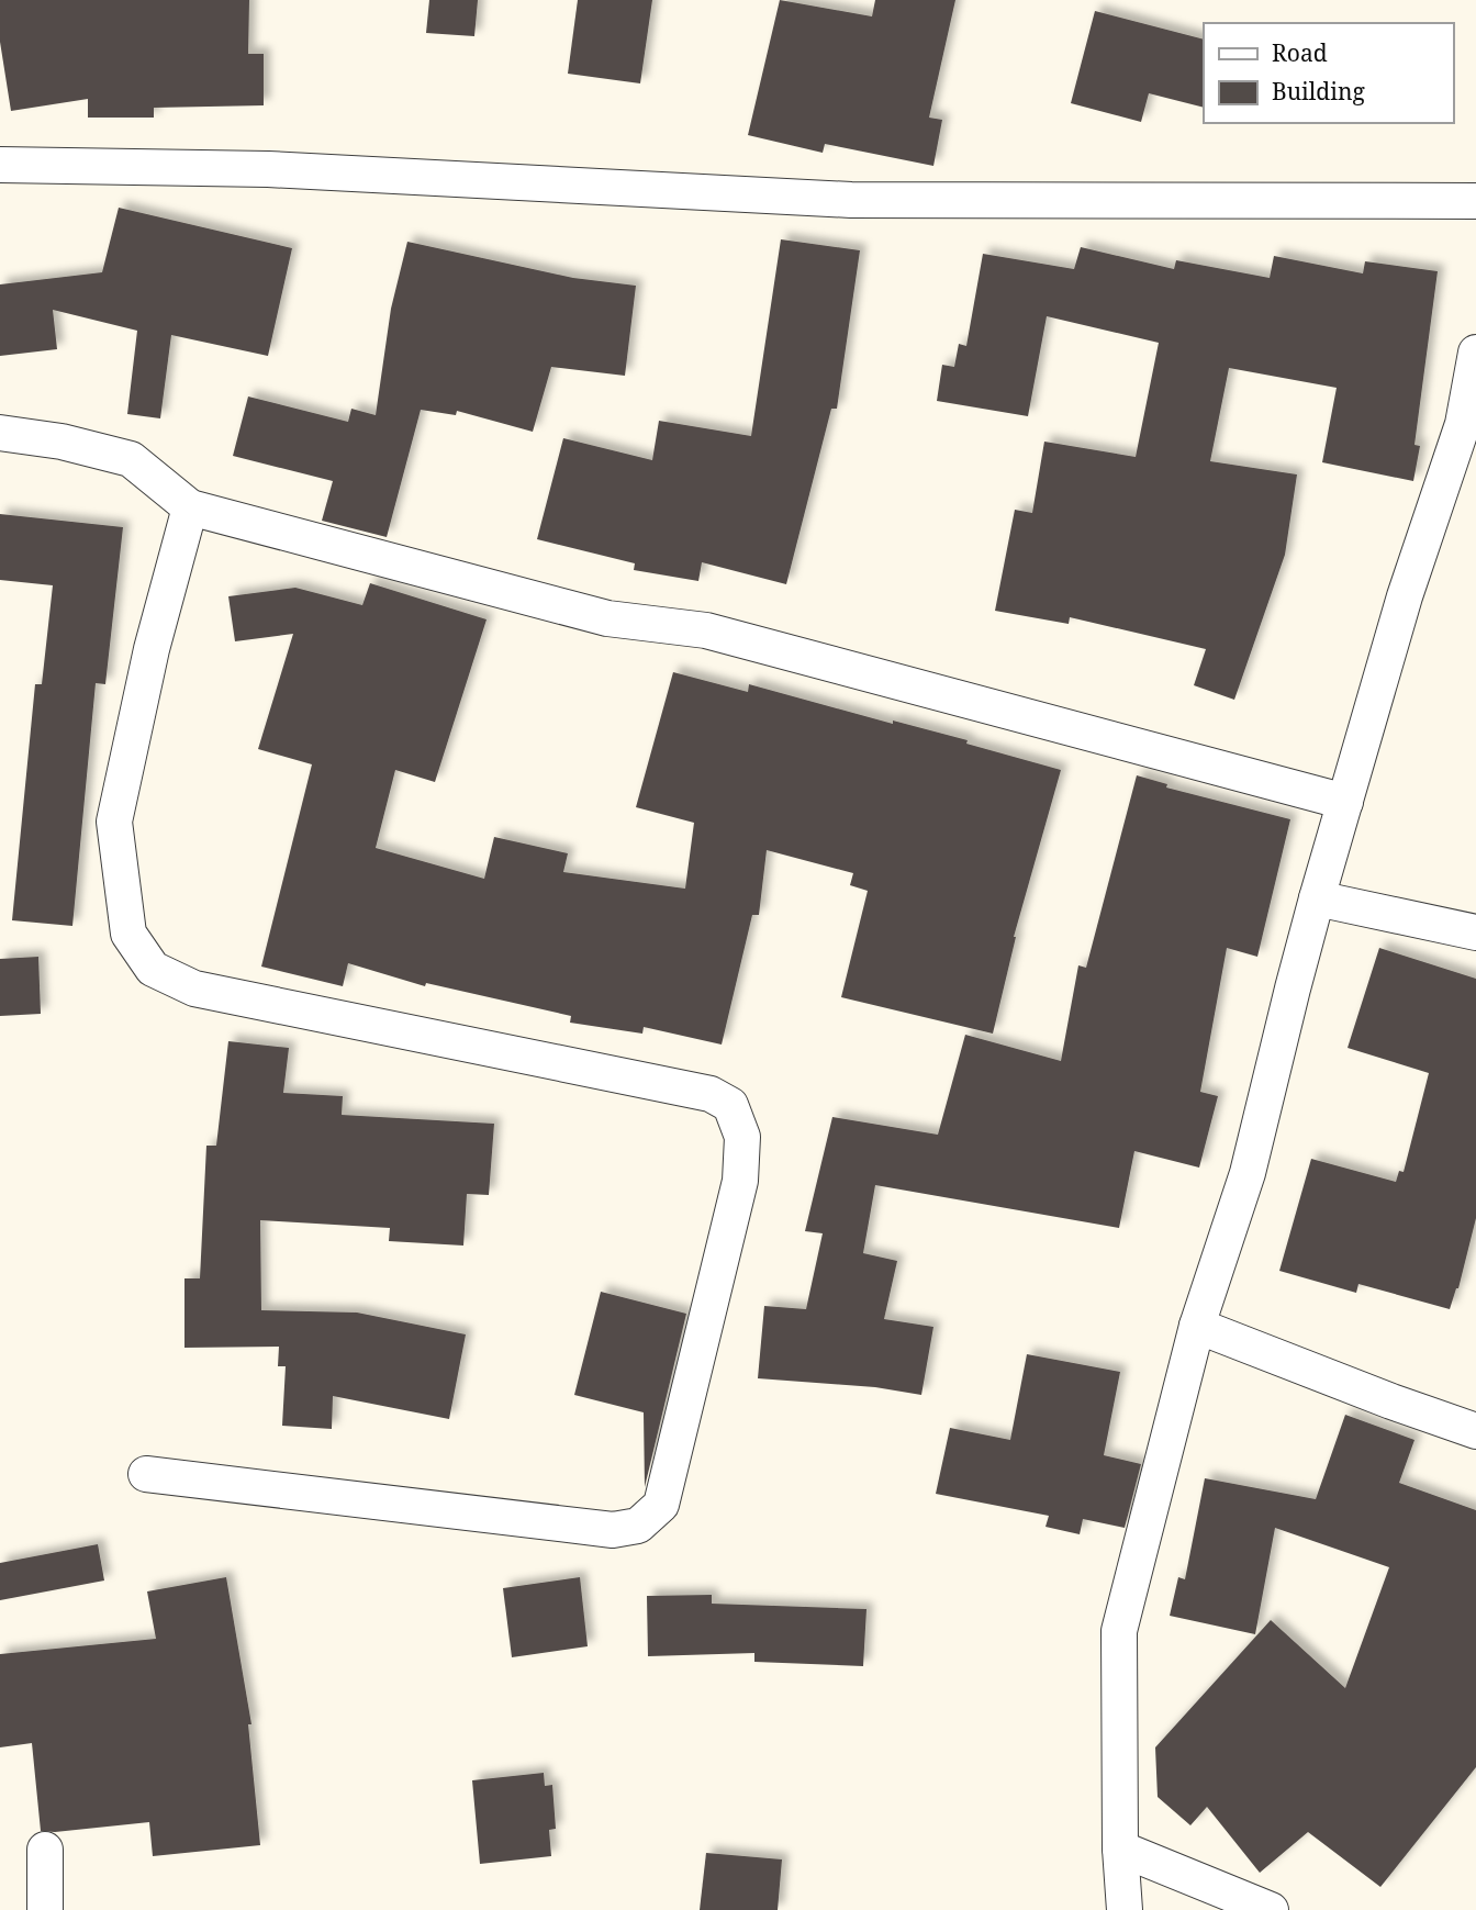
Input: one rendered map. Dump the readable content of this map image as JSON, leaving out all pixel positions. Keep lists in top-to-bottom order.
{
  "legend": ["Road", "Building"]
}
